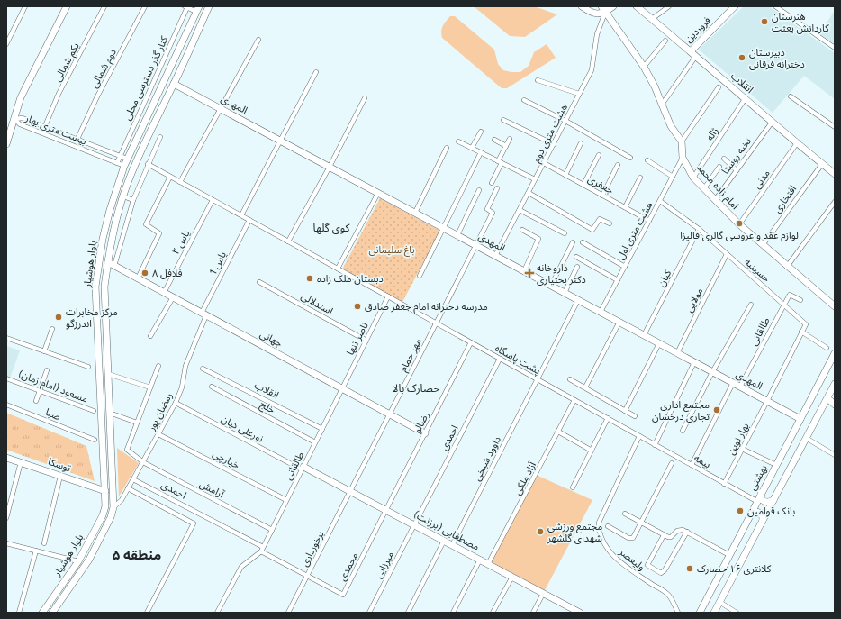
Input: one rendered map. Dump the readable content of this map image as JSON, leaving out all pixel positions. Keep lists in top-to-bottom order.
{
  "streets": {
    "street": [
      "فروردین",
      "یکم شمالی",
      "دوم شمالی",
      "کنار گذر دسترسی محلی",
      "انقلاب",
      "المهدی",
      "بیست متری بهار",
      "هشت متری دوم",
      "ژاله",
      "نخبه روستا",
      "مدنی",
      "جعفری",
      "امام زاده محمد",
      "افتخاری",
      "هشت متری اول",
      "یاس ۲",
      "یاس 1",
      "بلوار هوشیار",
      "حسینیه",
      "کیان",
      "مولایی",
      "استدلالی",
      "طالقانی",
      "جهانی",
      "ناصر تنها",
      "مهر حمام",
      "پشت پاسگاه",
      "مسعود (امام زمان)",
      "خلج",
      "رمضان پور",
      "صبا",
      "رضالو",
      "نورعلی کیان",
      "احمدی",
      "بهار نوین",
      "داوود شیخی",
      "خیارچی",
      "بیمه",
      "توسکا",
      "بهشتی",
      "آزاد ملکی",
      "آرامش",
      "مصطفایی (برزنت)",
      "برخورداری",
      "ولیعصر",
      "میرزایی",
      "محمدی"
    ]
  },
  "crossings": [
    ["فروردین", "انقلاب"],
    ["یکم شمالی", "بیست متری بهار"],
    ["دوم شمالی", "بیست متری بهار"],
    ["کنار گذر دسترسی محلی", "بیست متری بهار"],
    ["انقلاب", "ژاله"],
    ["انقلاب", "نخبه روستا"],
    ["انقلاب", "مدنی"],
    ["انقلاب", "افتخاری"],
    ["انقلاب", "طالقانی"],
    ["المهدی", "هشت متری دوم"],
    ["المهدی", "هشت متری اول"],
    ["المهدی", "بلوار هوشیار"],
    ["المهدی", "کیان"],
    ["المهدی", "مولایی"],
    ["المهدی", "طالقانی"],
    ["المهدی", "مهر حمام"],
    ["المهدی", "بهار نوین"],
    ["المهدی", "داوود شیخی"],
    ["المهدی", "بهشتی"],
    ["بیست متری بهار", "بلوار هوشیار"],
    ["هشت متری دوم", "جعفری"],
    ["ژاله", "امام زاده محمد"],
    ["نخبه روستا", "امام زاده محمد"],
    ["مدنی", "امام زاده محمد"],
    ["جعفری", "هشت متری اول"],
    ["امام زاده محمد", "افتخاری"],
    ["امام زاده محمد", "هشت متری اول"],
    ["هشت متری اول", "حسینیه"],
    ["یاس ۲", "جهانی"],
    ["یاس 1", "جهانی"],
    ["یاس 1", "رمضان پور"],
    ["بلوار هوشیار", "جهانی"],
    ["بلوار هوشیار", "رمضان پور"],
    ["بلوار هوشیار", "توسکا"],
    ["حسینیه", "کیان"],
    ["حسینیه", "مولایی"],
    ["حسینیه", "طالقانی"],
    ["حسینیه", "بهار نوین"],
    ["استدلالی", "ناصر تنها"],
    ["طالقانی", "جهانی"],
    ["طالقانی", "ناصر تنها"],
    ["طالقانی", "خلج"],
    ["طالقانی", "نورعلی کیان"],
    ["طالقانی", "احمدی"],
    ["طالقانی", "خیارچی"],
    ["طالقانی", "آرامش"],
    ["طالقانی", "مصطفایی (برزنت)"],
    ["جهانی", "ناصر تنها"],
    ["جهانی", "مهر حمام"],
    ["جهانی", "رمضان پور"],
    ["جهانی", "رضالو"],
    ["ناصر تنها", "پشت پاسگاه"],
    ["مهر حمام", "پشت پاسگاه"],
    ["مهر حمام", "مصطفایی (برزنت)"],
    ["مهر حمام", "برخورداری"],
    ["پشت پاسگاه", "رضالو"],
    ["پشت پاسگاه", "احمدی"],
    ["پشت پاسگاه", "داوود شیخی"],
    ["پشت پاسگاه", "بیمه"],
    ["پشت پاسگاه", "آزاد ملکی"],
    ["پشت پاسگاه", "ولیعصر"],
    ["رمضان پور", "نورعلی کیان"],
    ["رمضان پور", "احمدی"],
    ["رمضان پور", "خیارچی"],
    ["رمضان پور", "آرامش"],
    ["رضالو", "مصطفایی (برزنت)"],
    ["رضالو", "محمدی"],
    ["نورعلی کیان", "مصطفایی (برزنت)"],
    ["احمدی", "مصطفایی (برزنت)"],
    ["احمدی", "میرزایی"],
    ["بهار نوین", "بیمه"],
    ["داوود شیخی", "مصطفایی (برزنت)"],
    ["بیمه", "بهشتی"],
    ["بیمه", "ولیعصر"],
    ["آزاد ملکی", "مصطفایی (برزنت)"],
    ["مصطفایی (برزنت)", "برخورداری"],
    ["مصطفایی (برزنت)", "میرزایی"],
    ["مصطفایی (برزنت)", "محمدی"],
    ["برخورداری", "محمدی"]
  ],
  "districts": ["کوی گلها", "حصارک بالا", "منطقه ۵"],
  "parks": ["باغ سلیمانی"],
  "places": {
    "other": [
      "هنرستان کاردانش بعثت",
      "دبیرستان دخترانه فرقانی",
      "لوازم عقد و عروسی گالری فالیزا",
      "فلافل ۸",
      "دبستان ملک زاده",
      "مدرسه دخترانه امام جعفر صادق",
      "مرکز مخابرات اندرزگو",
      "مجتمع اداری تجاری درخشان",
      "بانک قوامین",
      "مجتمع ورزشی شهدای گلشهر",
      "کلانتری ۱۶ حصارک"
    ],
    "health": ["داروخانه دکتر بختیاری"]
  }
}
